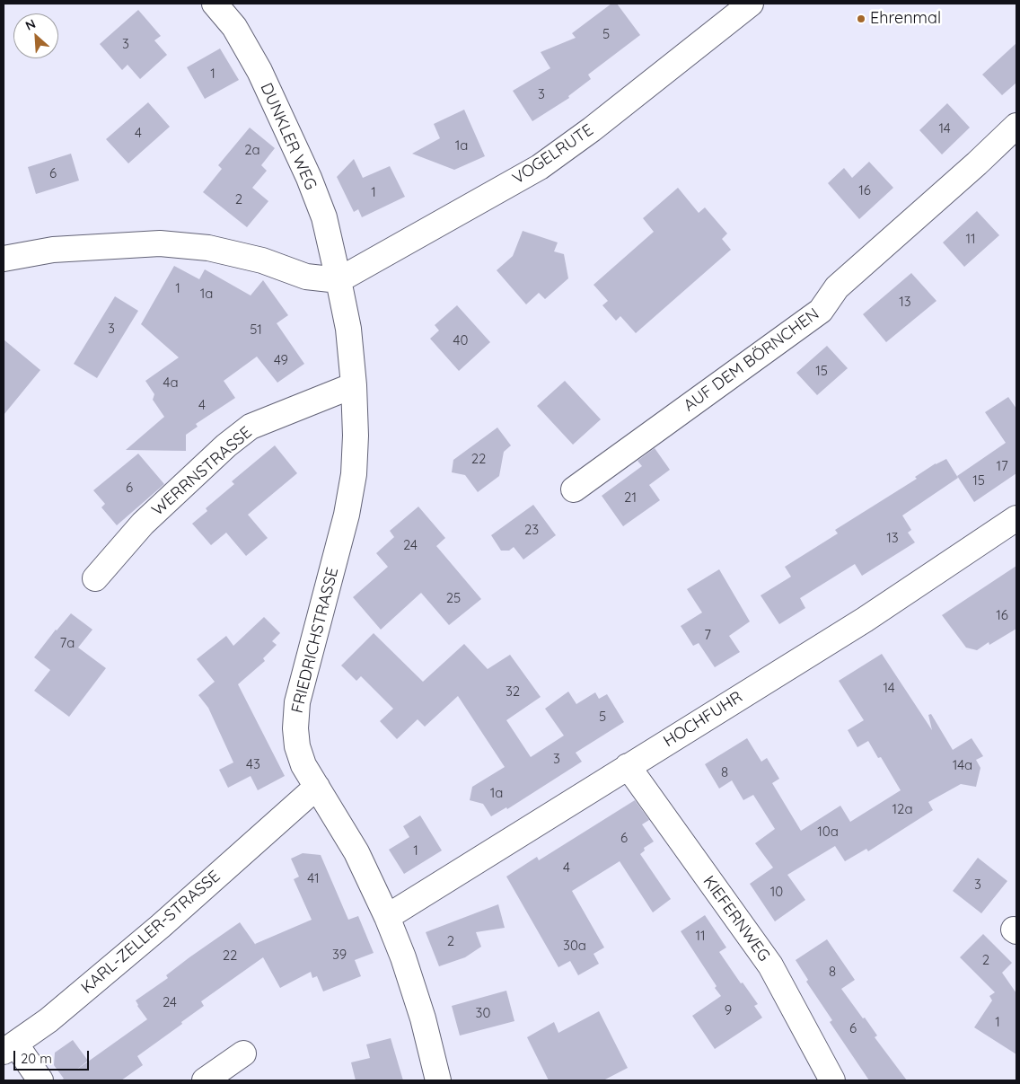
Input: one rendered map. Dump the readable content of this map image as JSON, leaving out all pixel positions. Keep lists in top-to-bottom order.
{
  "streets": {
    "street": [
      "DUNKLER WEG",
      "VOGELRUTE",
      "AUF DEM BÖRNCHEN",
      "WERRNSTRASSE",
      "FRIEDRICHSTRASSE",
      "HOCHFUHR",
      "KIEFERNWEG",
      "KARL-ZELLER-STRASSE"
    ]
  },
  "crossings": [
    ["DUNKLER WEG", "VOGELRUTE"],
    ["DUNKLER WEG", "FRIEDRICHSTRASSE"],
    ["VOGELRUTE", "FRIEDRICHSTRASSE"],
    ["WERRNSTRASSE", "FRIEDRICHSTRASSE"],
    ["FRIEDRICHSTRASSE", "HOCHFUHR"],
    ["FRIEDRICHSTRASSE", "KARL-ZELLER-STRASSE"],
    ["HOCHFUHR", "KIEFERNWEG"]
  ],
  "places": ["Ehrenmal"],
  "house_numbers": [
    "5",
    "3",
    "1",
    "3",
    "14",
    "4",
    "1a",
    "2a",
    "6",
    "16",
    "1",
    "2",
    "11",
    "1",
    "1a",
    "13",
    "3",
    "51",
    "40",
    "49",
    "15",
    "4a",
    "4",
    "22",
    "17",
    "15",
    "6",
    "21",
    "23",
    "13",
    "24",
    "25",
    "16",
    "7",
    "7a",
    "14",
    "32",
    "5",
    "3",
    "43",
    "14a",
    "8",
    "1a",
    "12a",
    "10a",
    "6",
    "1",
    "4",
    "41",
    "3",
    "10",
    "11",
    "2",
    "30a",
    "39",
    "22",
    "2",
    "8",
    "24",
    "9",
    "30",
    "1",
    "6"
  ],
  "scale_bar": "20 m",
  "north": "top left"
}
